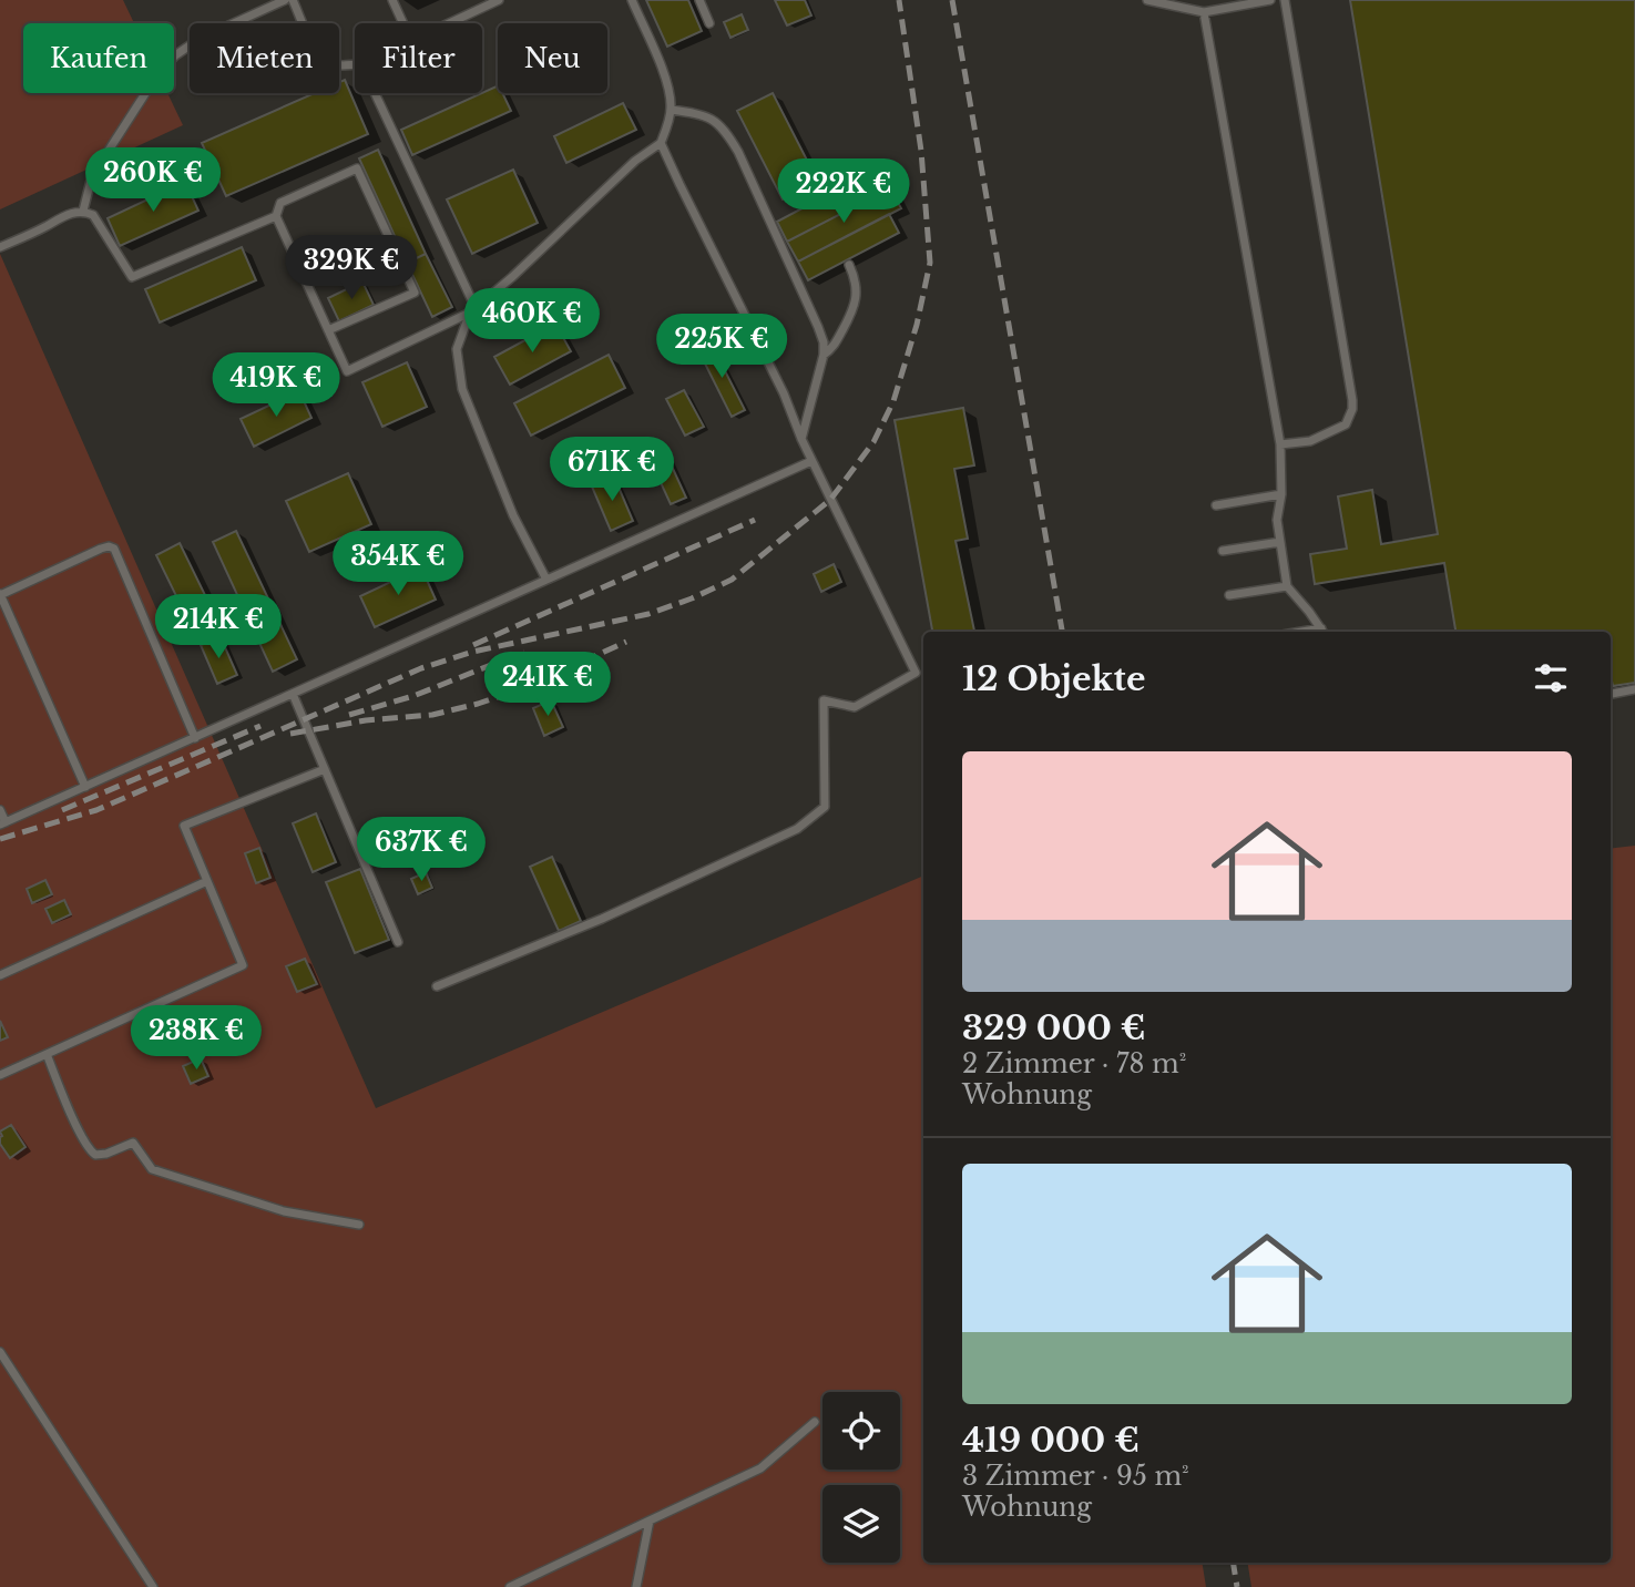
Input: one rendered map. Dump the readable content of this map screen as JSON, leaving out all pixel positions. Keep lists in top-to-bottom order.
{
  "page": {
    "chip": [
      "Kaufen",
      "Mieten",
      "Filter",
      "Neu"
    ],
    "price": [
      "260K €",
      "222K €",
      "329K €",
      "460K €",
      "225K €",
      "419K €",
      "671K €",
      "354K €",
      "214K €",
      "241K €",
      "637K €",
      "238K €"
    ],
    "heading": "12 Objekte",
    "list": [
      {
        "name": "329 000 €",
        "note": "2 Zimmer · 78 m² · Wohnung"
      },
      {
        "name": "419 000 €",
        "note": "3 Zimmer · 95 m² · Wohnung"
      }
    ]
  }
}
